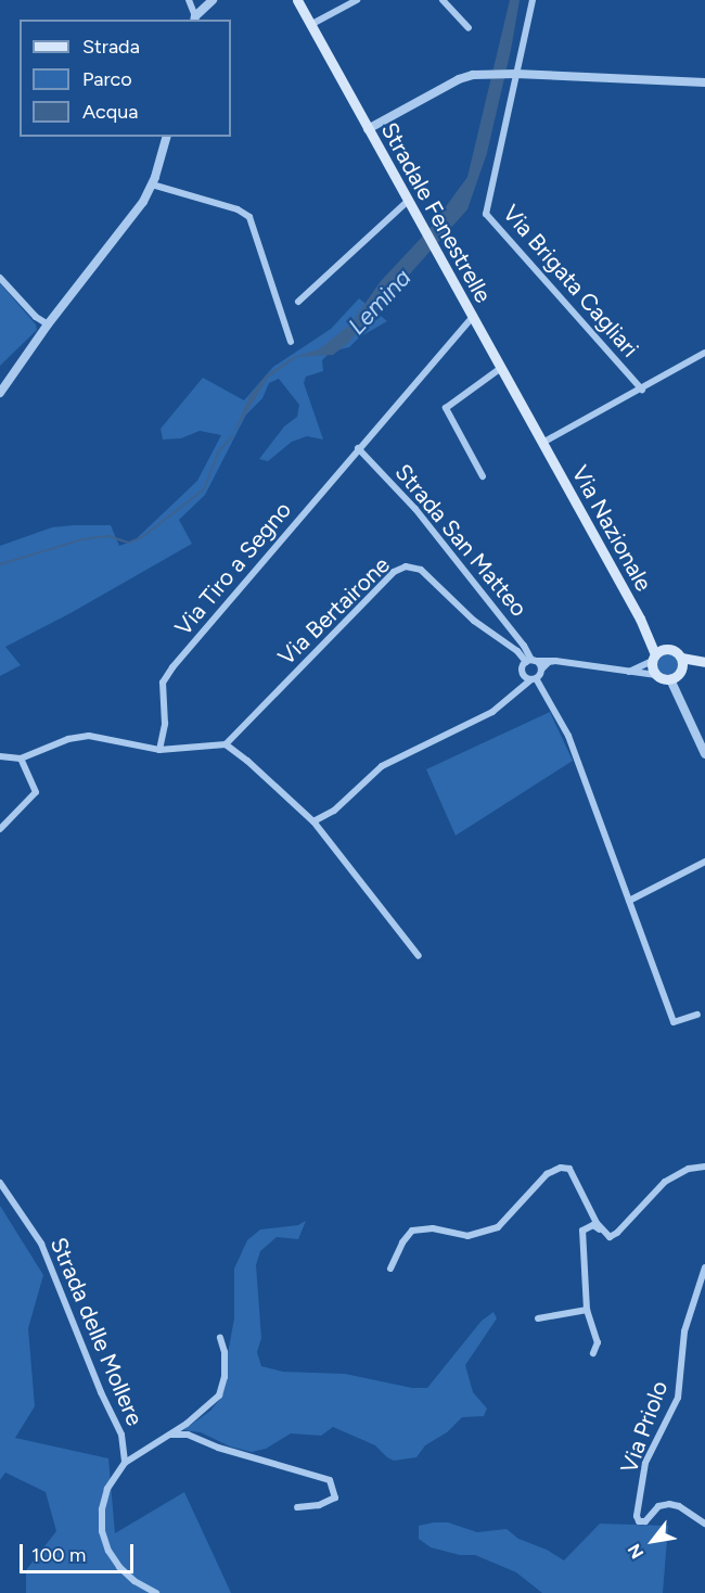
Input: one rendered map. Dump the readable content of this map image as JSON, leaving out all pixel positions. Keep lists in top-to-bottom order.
{
  "streets": {
    "main road": ["Stradale Fenestrelle", "Via Nazionale"],
    "street": [
      "Via Brigata Cagliari",
      "Strada San Matteo",
      "Via Tiro a Segno",
      "Via Bertairone",
      "Strada delle Mollere",
      "Via Priolo"
    ]
  },
  "crossings": [
    ["Stradale Fenestrelle", "Via Nazionale"],
    ["Stradale Fenestrelle", "Via Tiro a Segno"],
    ["Strada San Matteo", "Via Tiro a Segno"],
    ["Strada San Matteo", "Via Bertairone"]
  ],
  "water": ["Lemina"],
  "legend": ["Strada", "Parco", "Acqua"],
  "scale_bar": "100 m",
  "north": "bottom left"
}
